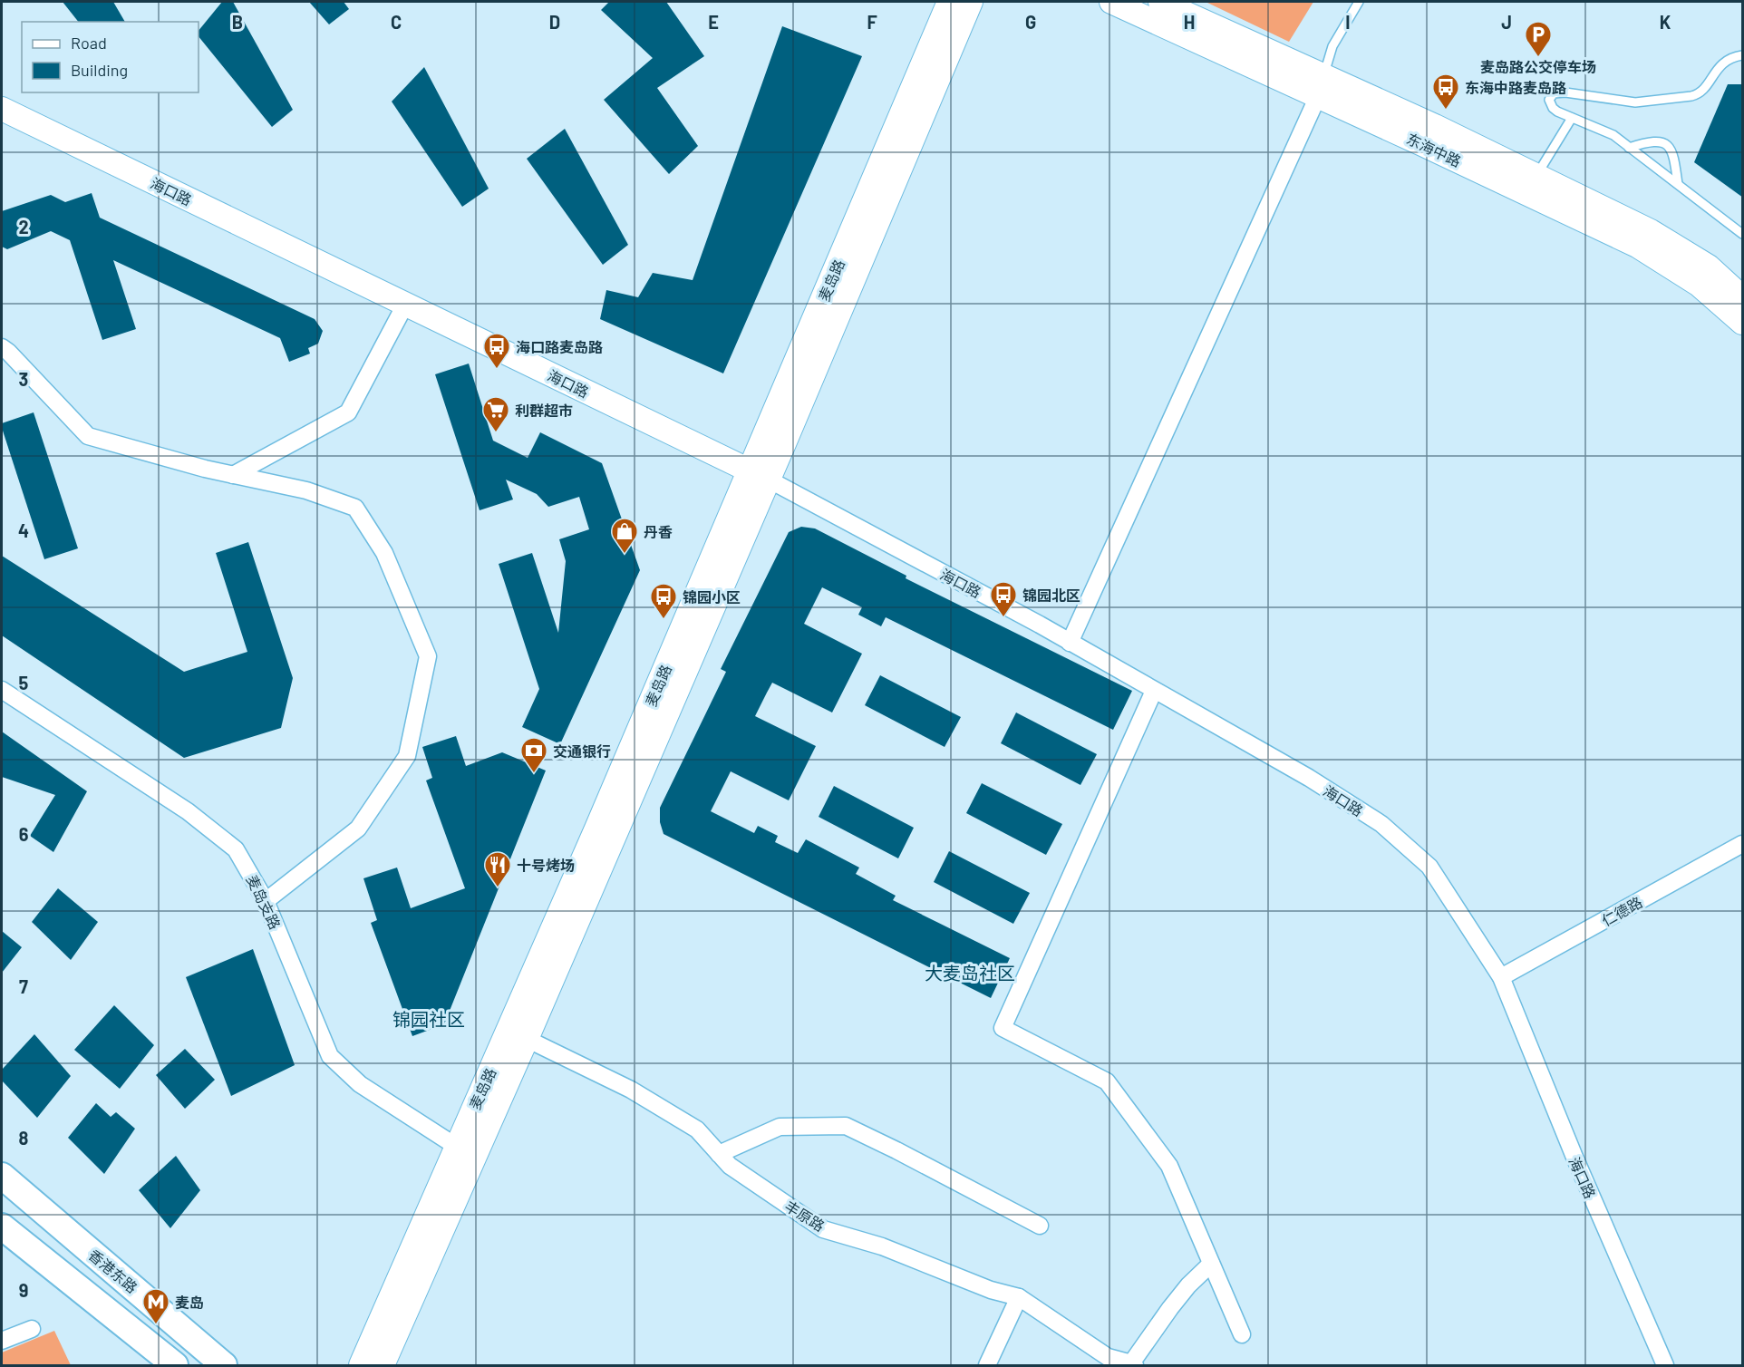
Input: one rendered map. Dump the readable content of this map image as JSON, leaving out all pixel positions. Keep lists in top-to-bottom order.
{
  "streets": {
    "main road": [
      "东海中路",
      "海口路",
      "麦岛路",
      "香港东路"
    ],
    "street": ["麦岛支路", "仁德路", "丰原路"]
  },
  "crossings": [
    ["海口路", "麦岛路"],
    ["海口路", "仁德路"],
    ["麦岛路", "麦岛支路"],
    ["麦岛路", "丰原路"]
  ],
  "districts": ["大麦岛社区", "锦园社区"],
  "places": {
    "parking": ["麦岛路公交停车场"],
    "bus stop": [
      "东海中路麦岛路",
      "海口路麦岛路",
      "锦园北区",
      "锦园小区"
    ],
    "supermarket": ["利群超市"],
    "shop": ["丹香"],
    "bank": ["交通银行"],
    "restaurant": ["十号烤场"],
    "metro station": ["麦岛"]
  },
  "legend": ["Road", "Building"],
  "grid": {
    "columns": [
      "B",
      "C",
      "D",
      "E",
      "F",
      "G",
      "H",
      "I",
      "J",
      "K"
    ],
    "rows": [
      "2",
      "3",
      "4",
      "5",
      "6",
      "7",
      "8",
      "9"
    ]
  }
}
